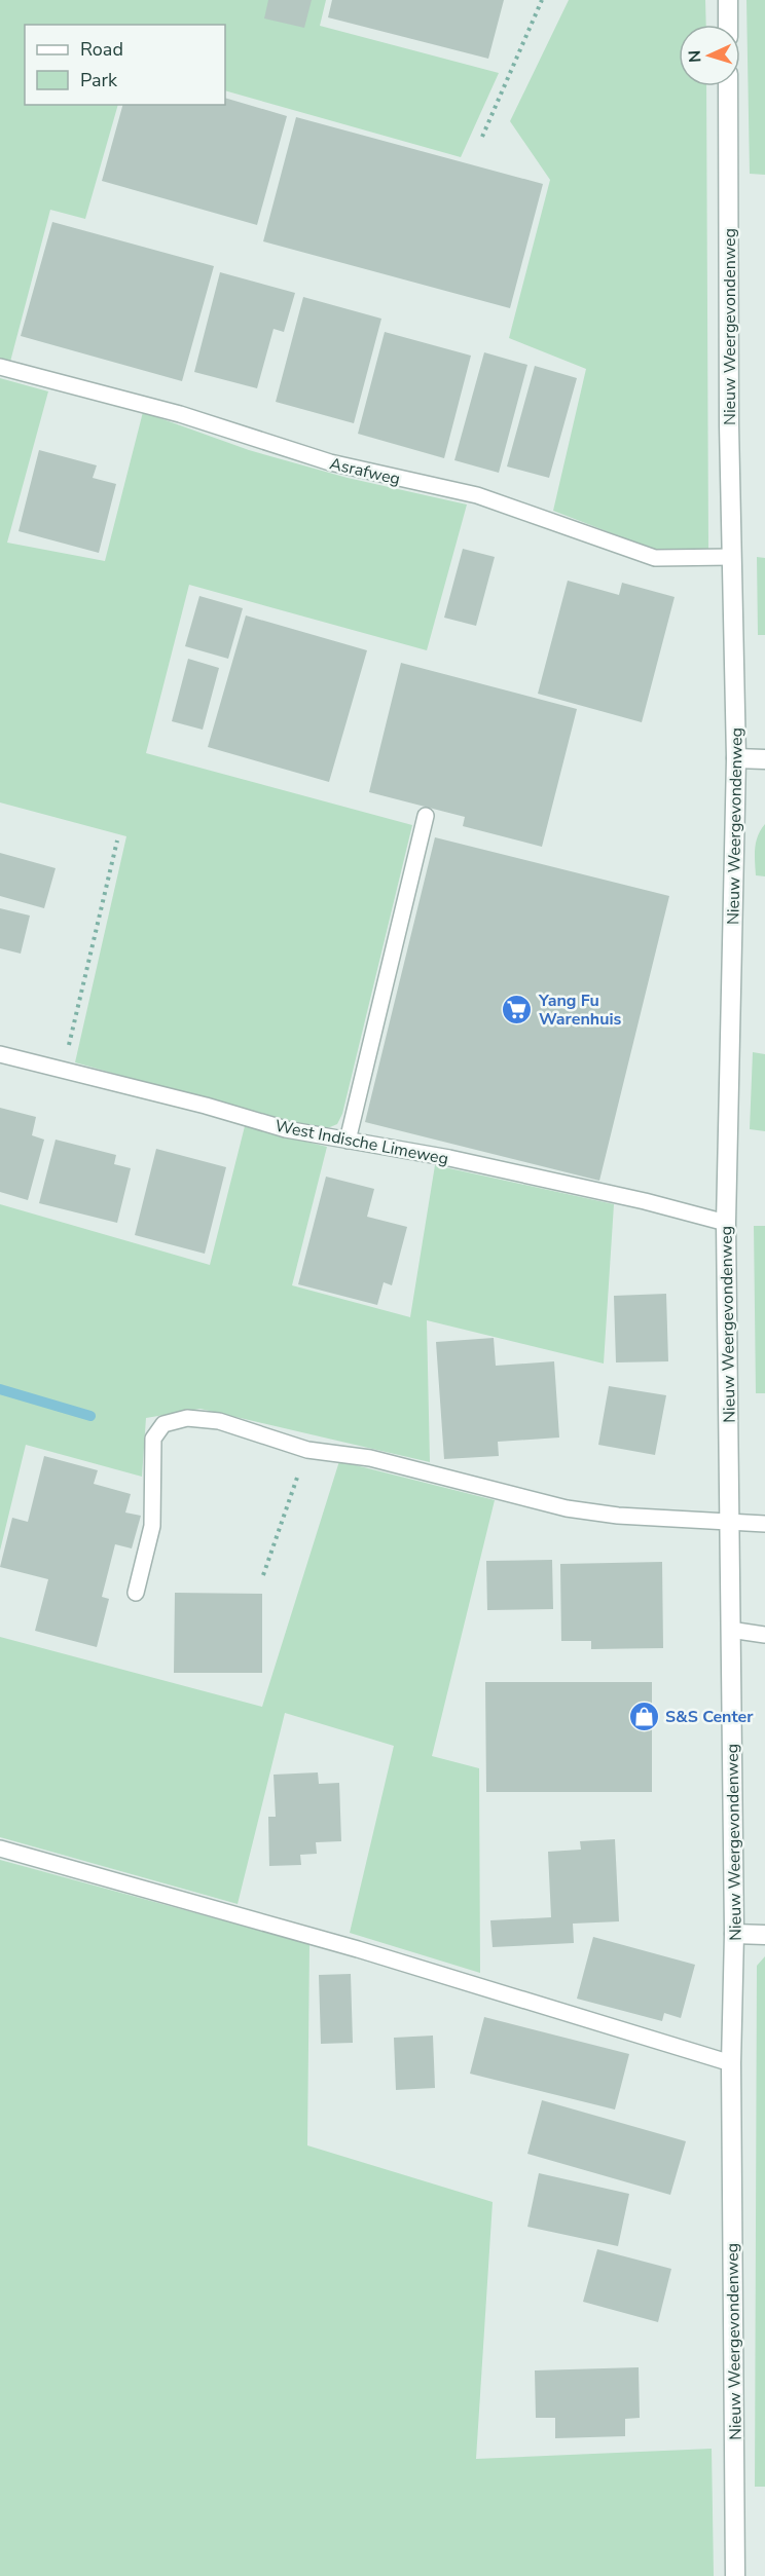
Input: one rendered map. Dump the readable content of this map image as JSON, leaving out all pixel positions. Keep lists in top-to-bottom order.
{
  "streets": {
    "street": ["Nieuw Weergevondenweg"],
    "lane": ["Asrafweg", "West Indische Limeweg"]
  },
  "crossings": [
    ["Nieuw Weergevondenweg", "Asrafweg"],
    ["Nieuw Weergevondenweg", "West Indische Limeweg"]
  ],
  "places": {
    "supermarket": ["Yang Fu Warenhuis"],
    "shop": ["S&S Center"]
  },
  "legend": ["Road", "Park"],
  "north": "left"
}
